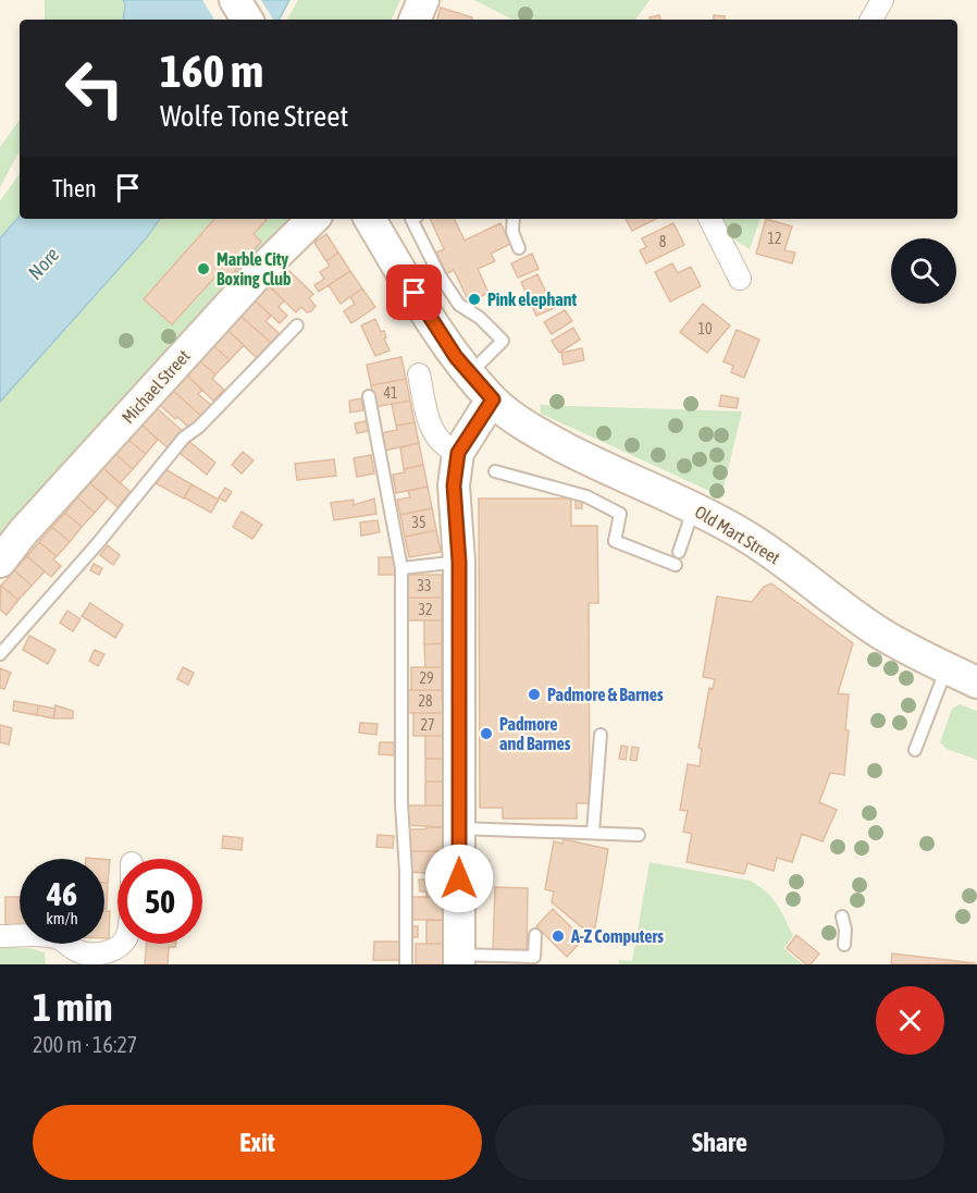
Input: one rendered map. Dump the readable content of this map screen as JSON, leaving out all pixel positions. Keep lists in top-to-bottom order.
{
  "streets": {
    "main road": ["Michael Street", "Old Mart Street"]
  },
  "water": ["Nore"],
  "places": [
    "Marble City Boxing Club",
    "Pink elephant",
    "Padmore & Barnes",
    "Padmore and Barnes",
    "A-Z Computers"
  ],
  "house_numbers": [
    "12",
    "8",
    "10",
    "41",
    "35",
    "33",
    "32",
    "29",
    "28",
    "27"
  ],
  "page": {
    "turn": ["160 m", "Wolfe Tone Street"],
    "then": "Then",
    "speed": "46 km/h",
    "limit": "50",
    "heading": ["1 min", "200 m · 16:27"],
    "buttons": ["Exit", "Share"]
  }
}
